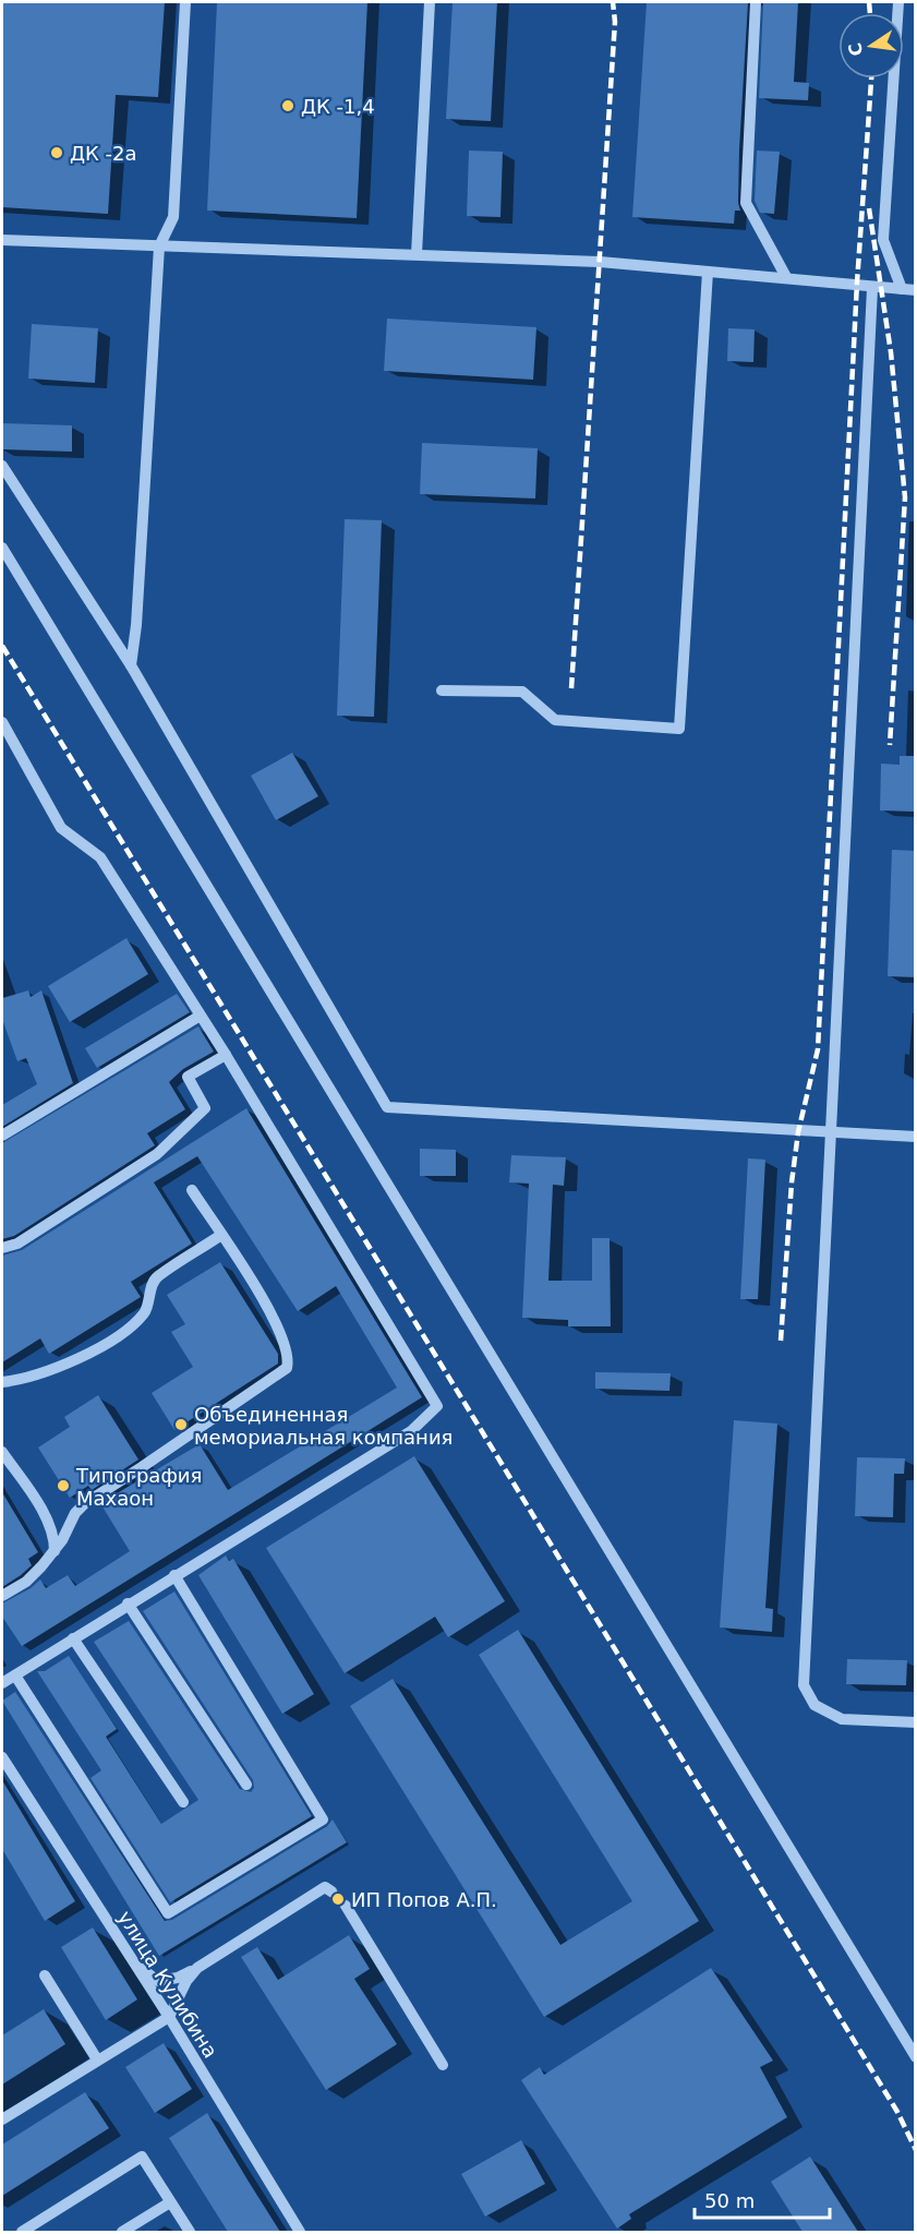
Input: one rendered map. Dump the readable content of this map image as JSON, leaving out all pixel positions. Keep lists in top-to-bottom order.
{
  "streets": {
    "street": ["улица Кулибина"]
  },
  "places": [
    "ДК -1,4",
    "ДК -2а",
    "Объединенная мемориальная компания",
    "Типография Махаон",
    "ИП Попов А.П."
  ],
  "scale_bar": "50 m",
  "north": "left"
}
